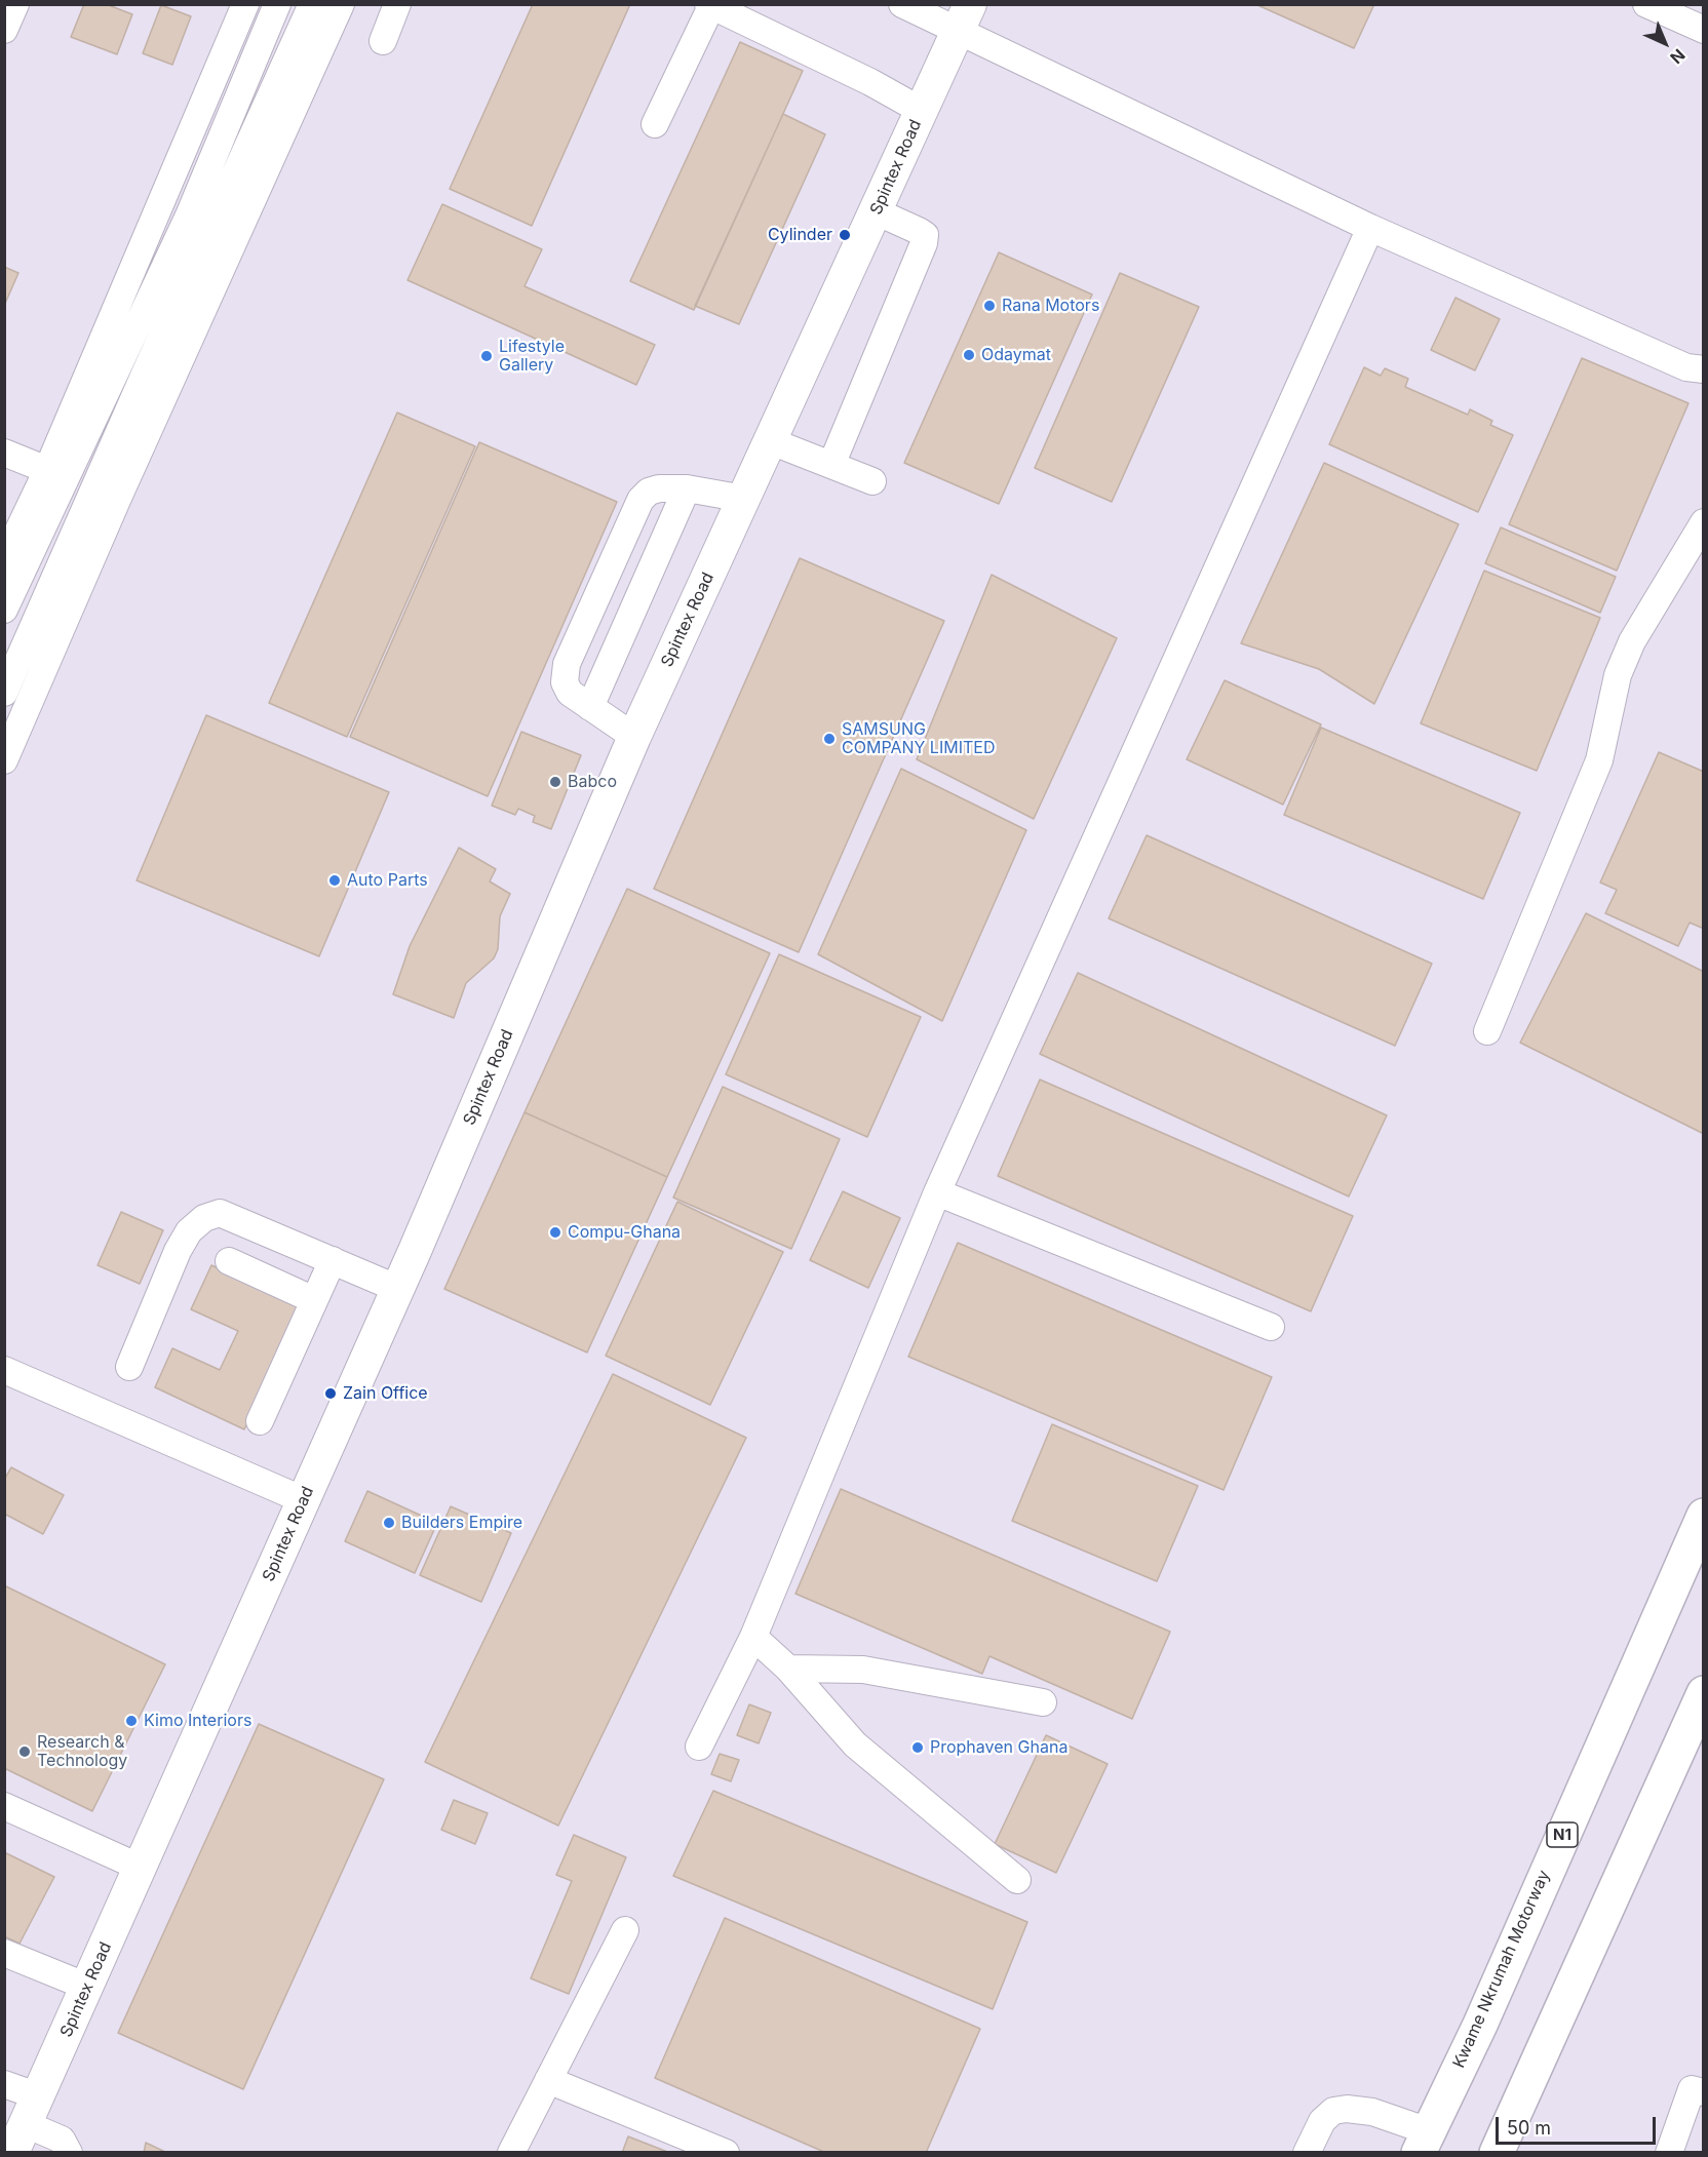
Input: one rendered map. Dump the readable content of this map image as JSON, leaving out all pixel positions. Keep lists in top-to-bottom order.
{
  "streets": {
    "highway": ["N1", "Kwame Nkrumah Motorway"],
    "main road": ["Spintex Road"]
  },
  "places": [
    "Cylinder",
    "Rana Motors",
    "Odaymat",
    "Lifestyle Gallery",
    "SAMSUNG COMPANY LIMITED",
    "Babco",
    "Auto Parts",
    "Compu-Ghana",
    "Zain Office",
    "Builders Empire",
    "Kimo Interiors",
    "Prophaven Ghana",
    "Research & Technology"
  ],
  "scale_bar": "50 m",
  "north": "bottom right"
}
